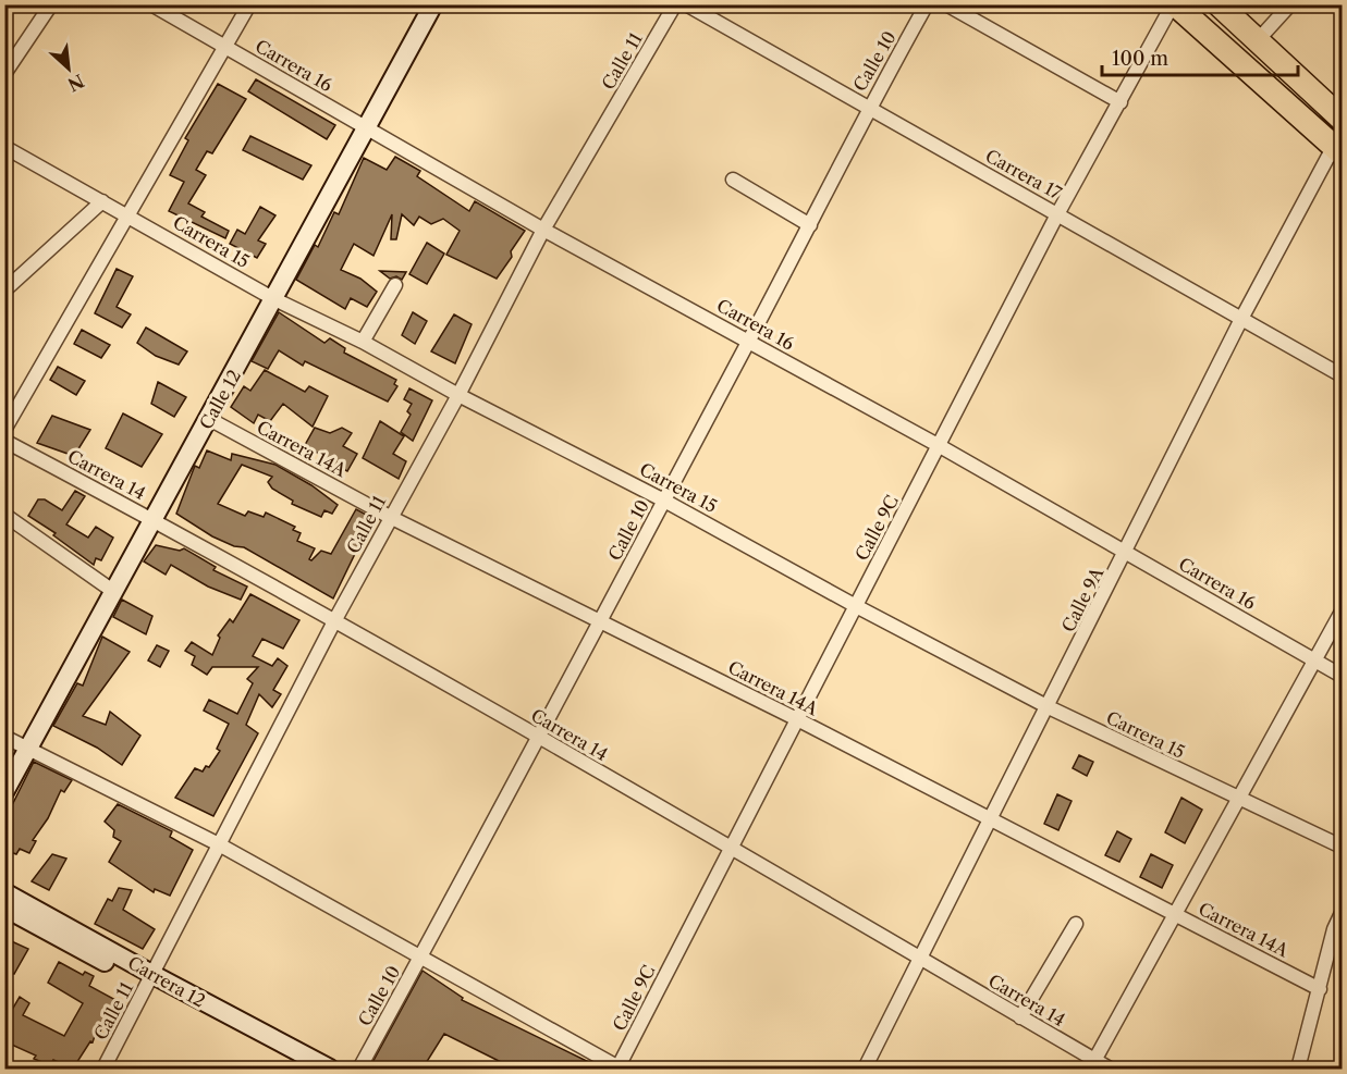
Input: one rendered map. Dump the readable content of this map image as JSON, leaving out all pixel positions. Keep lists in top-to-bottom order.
{
  "streets": {
    "street": [
      "Calle 11",
      "Calle 10",
      "Carrera 16",
      "Carrera 17",
      "Carrera 15",
      "Calle 12",
      "Carrera 14A",
      "Carrera 14",
      "Calle 9C",
      "Calle 9A",
      "Carrera 12"
    ]
  },
  "crossings": [
    ["Calle 11", "Carrera 16"],
    ["Calle 11", "Carrera 15"],
    ["Calle 11", "Carrera 14A"],
    ["Calle 11", "Carrera 14"],
    ["Calle 11", "Carrera 12"],
    ["Calle 10", "Carrera 16"],
    ["Calle 10", "Carrera 17"],
    ["Calle 10", "Carrera 15"],
    ["Calle 10", "Carrera 14A"],
    ["Calle 10", "Carrera 14"],
    ["Carrera 16", "Calle 12"],
    ["Carrera 16", "Calle 9C"],
    ["Carrera 16", "Calle 9A"],
    ["Carrera 17", "Calle 9C"],
    ["Carrera 17", "Calle 9A"],
    ["Carrera 15", "Calle 12"],
    ["Carrera 15", "Calle 9C"],
    ["Carrera 15", "Calle 9A"],
    ["Calle 12", "Carrera 14A"],
    ["Calle 12", "Carrera 14"],
    ["Carrera 14A", "Calle 9C"],
    ["Carrera 14A", "Calle 9A"],
    ["Carrera 14", "Calle 9C"],
    ["Carrera 14", "Calle 9A"]
  ],
  "scale_bar": "100 m",
  "north": "bottom right"
}
